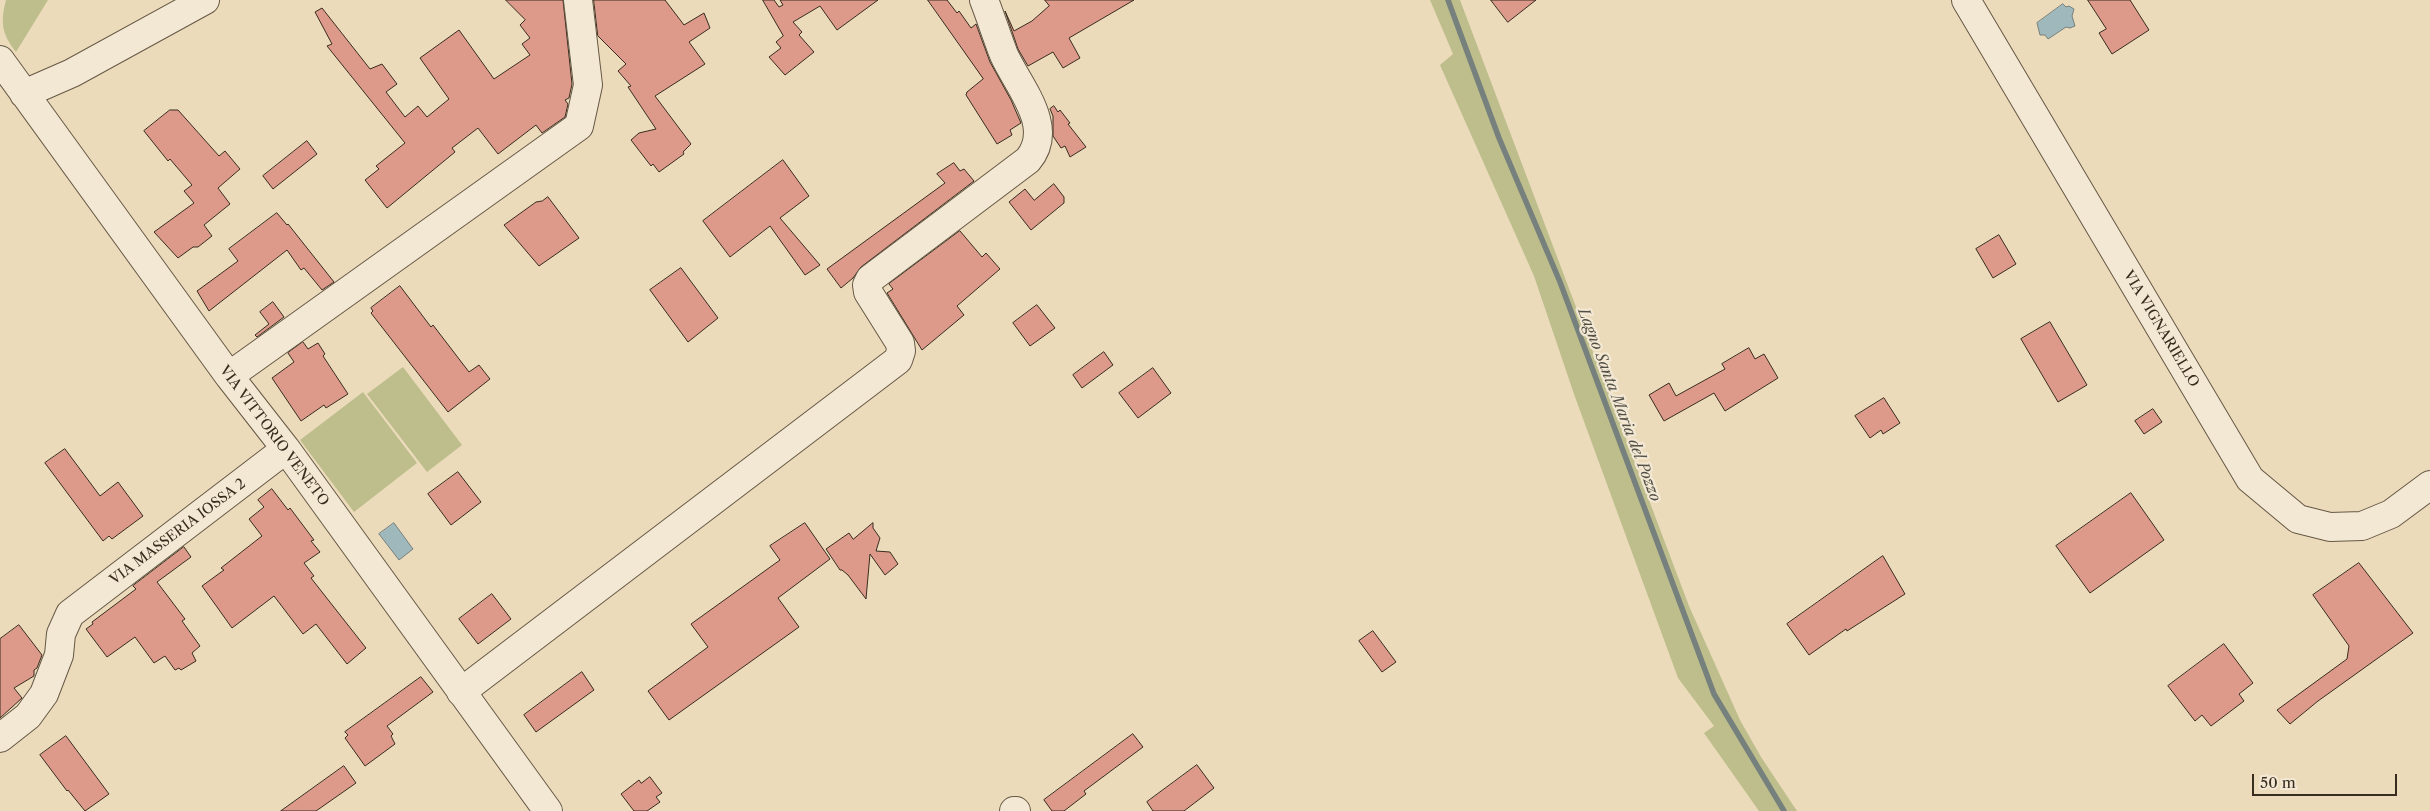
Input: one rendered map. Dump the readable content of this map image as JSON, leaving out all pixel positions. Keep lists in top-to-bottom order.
{
  "streets": {
    "street": ["VIA VIGNARIELLO", "VIA VITTORIO VENETO", "VIA MASSERIA IOSSA 2"]
  },
  "crossings": [
    ["VIA VITTORIO VENETO", "VIA MASSERIA IOSSA 2"]
  ],
  "water": ["Lagno Santa Maria del Pozzo"],
  "scale_bar": "50 m"
}
